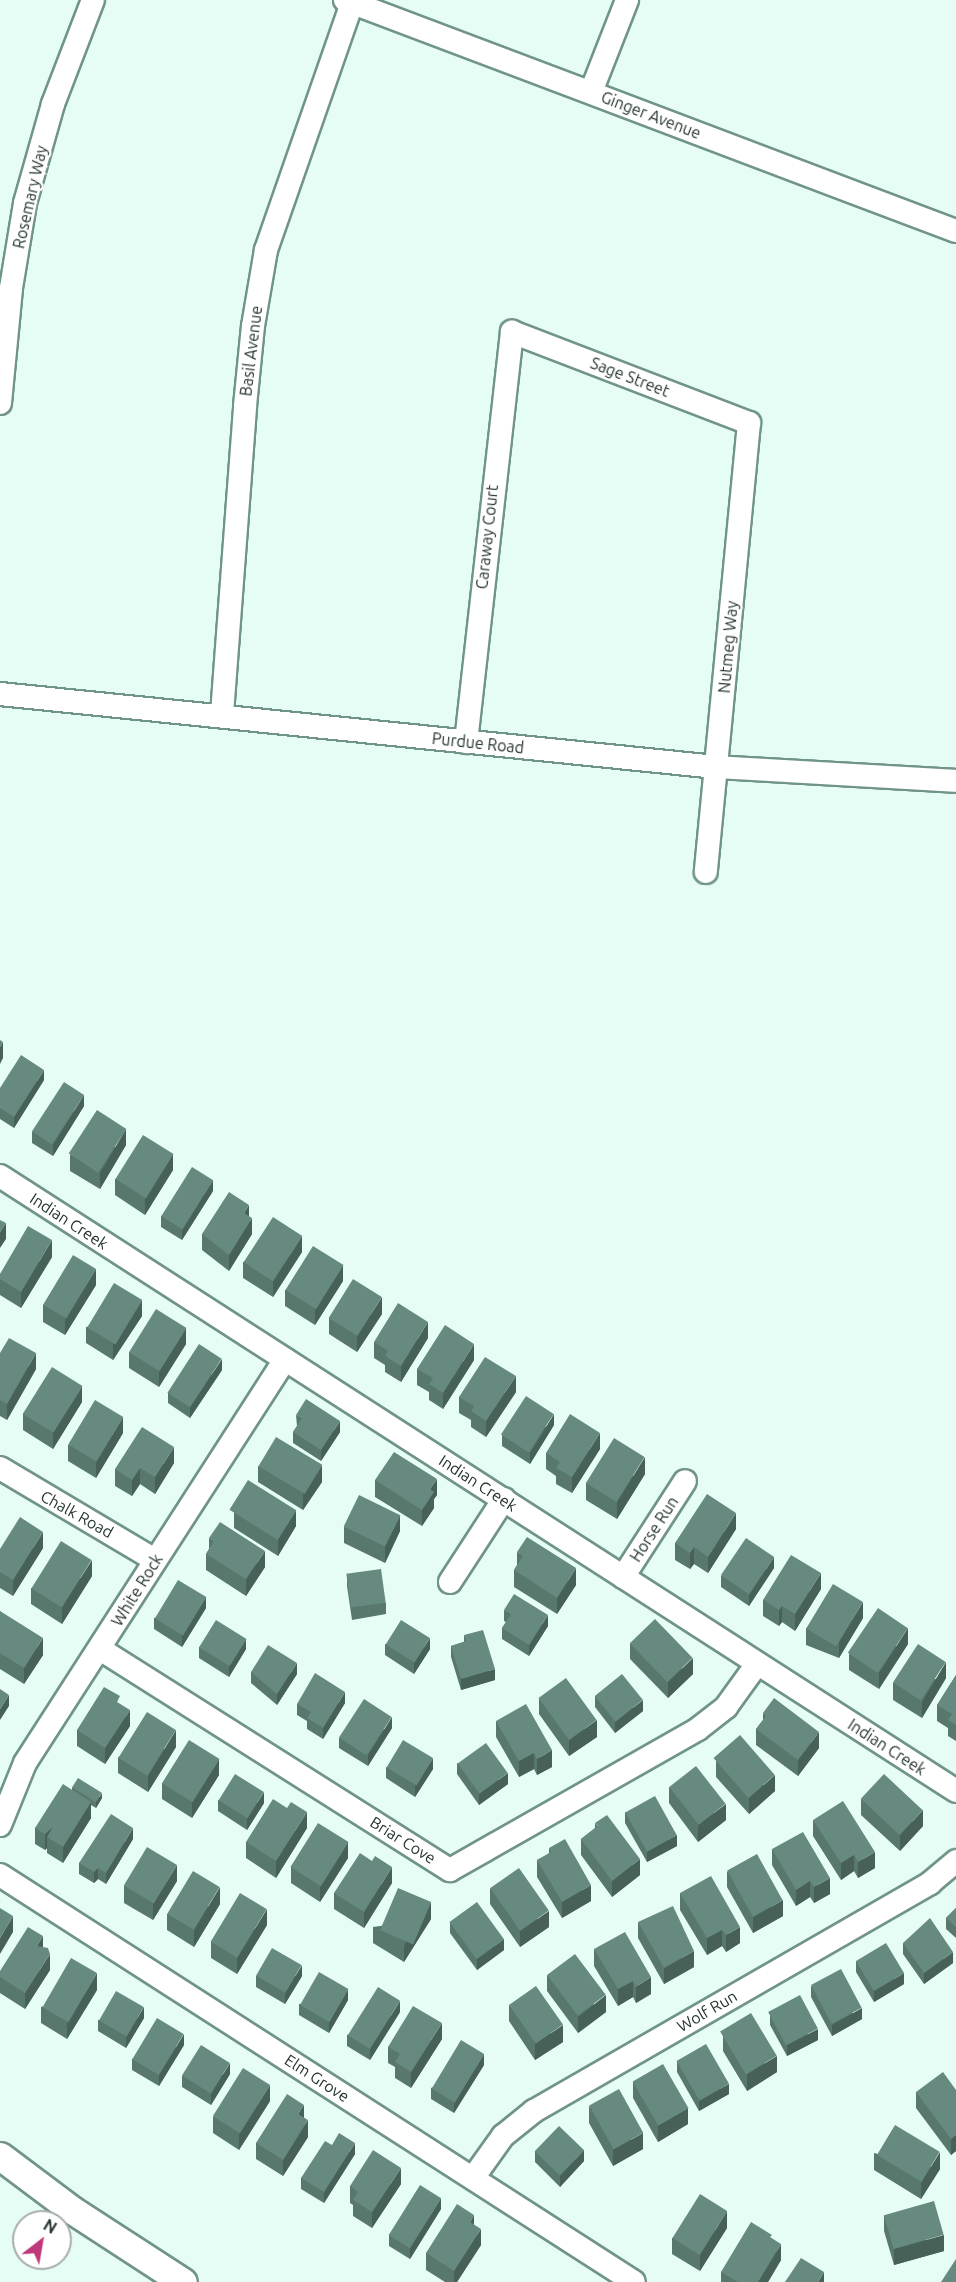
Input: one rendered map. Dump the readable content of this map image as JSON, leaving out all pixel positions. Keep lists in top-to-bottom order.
{
  "streets": {
    "street": [
      "Ginger Avenue",
      "Rosemary Way",
      "Basil Avenue",
      "Sage Street",
      "Caraway Court",
      "Nutmeg Way",
      "Purdue Road",
      "Indian Creek",
      "Chalk Road",
      "Horse Run",
      "White Rock",
      "Briar Cove",
      "Wolf Run",
      "Elm Grove"
    ]
  },
  "crossings": [
    ["Ginger Avenue", "Basil Avenue"],
    ["Basil Avenue", "Purdue Road"],
    ["Sage Street", "Caraway Court"],
    ["Sage Street", "Nutmeg Way"],
    ["Caraway Court", "Purdue Road"],
    ["Nutmeg Way", "Purdue Road"],
    ["Indian Creek", "Horse Run"],
    ["Indian Creek", "White Rock"],
    ["Indian Creek", "Briar Cove"],
    ["Chalk Road", "White Rock"],
    ["White Rock", "Briar Cove"],
    ["Wolf Run", "Elm Grove"]
  ],
  "north": "top right"
}
